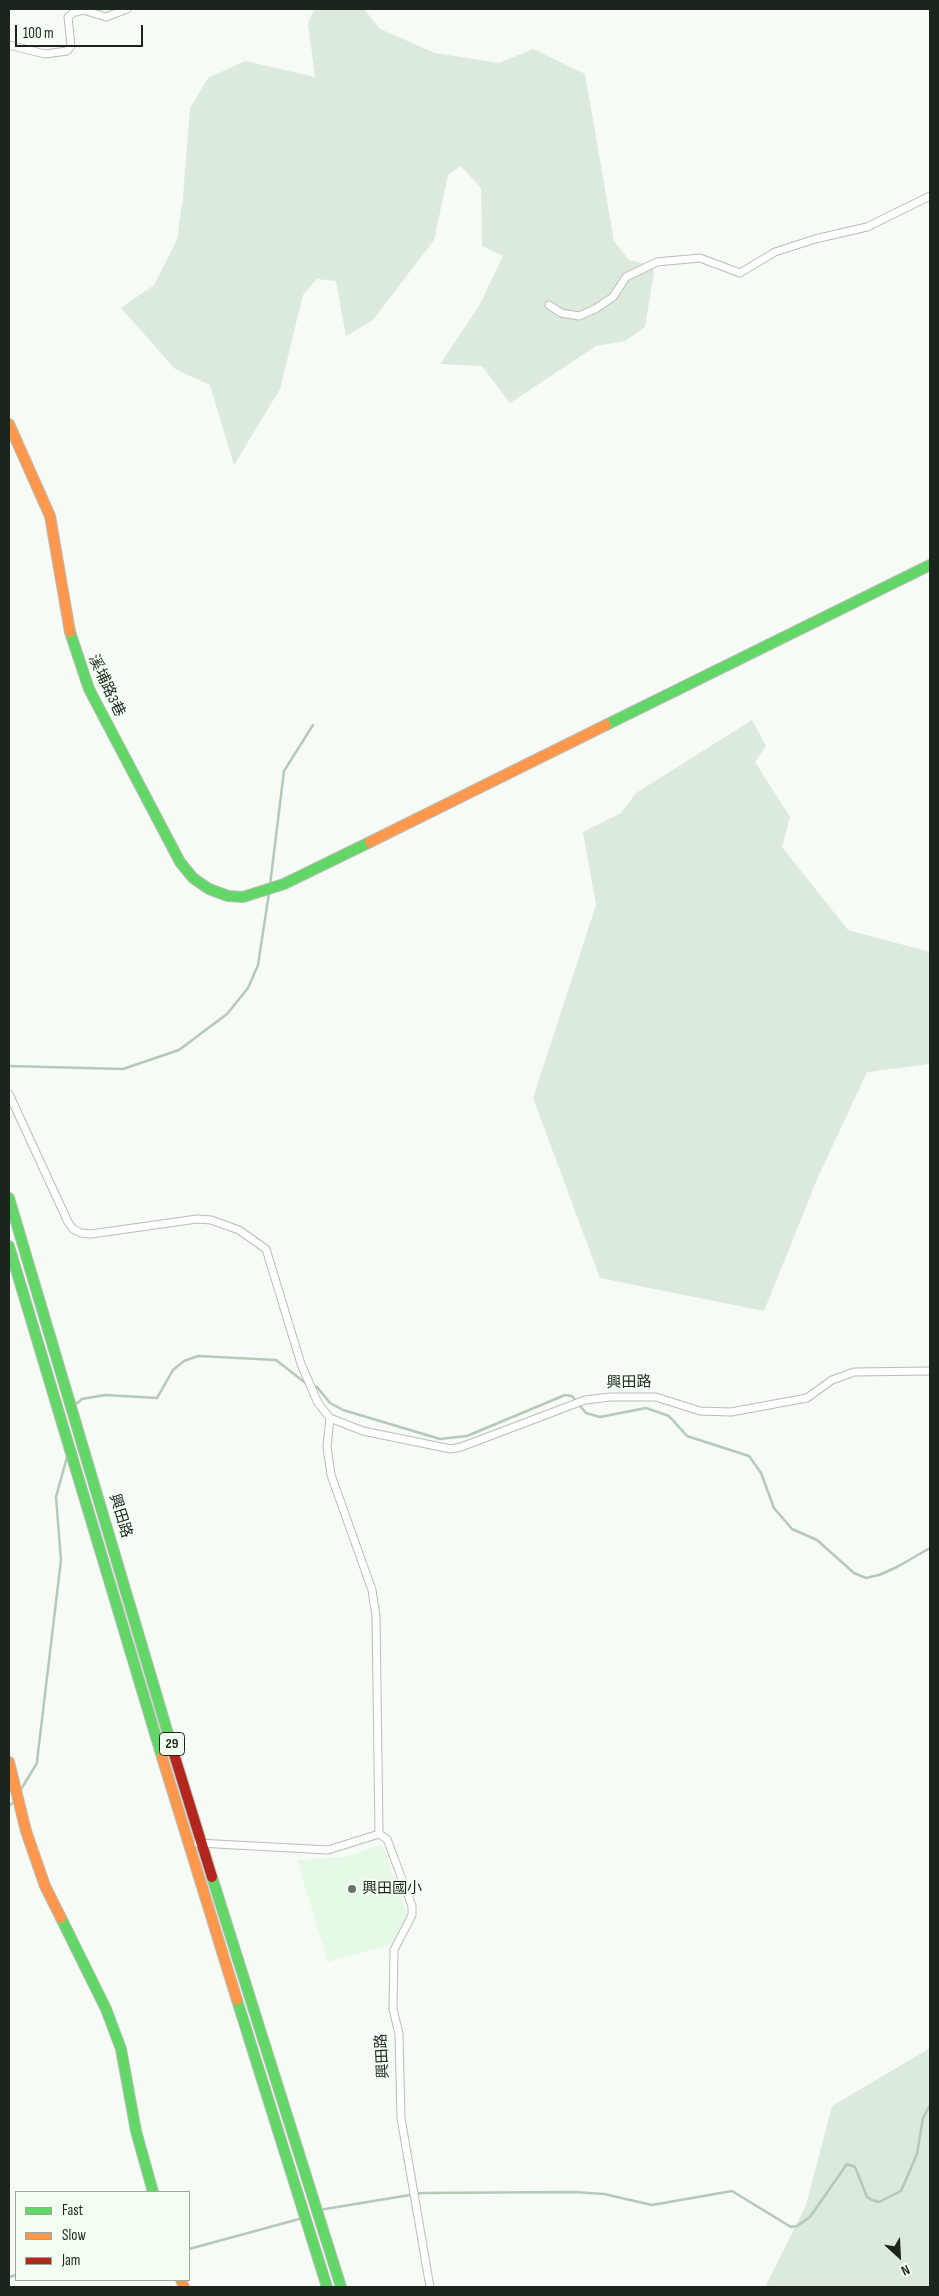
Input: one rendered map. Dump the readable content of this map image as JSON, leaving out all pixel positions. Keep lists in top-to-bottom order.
{
  "streets": {
    "main road": ["溪埔路3巷", "興田路", "29"]
  },
  "places": ["興田國小"],
  "legend": ["Fast", "Slow", "Jam"],
  "scale_bar": "100 m",
  "north": "bottom right"
}
